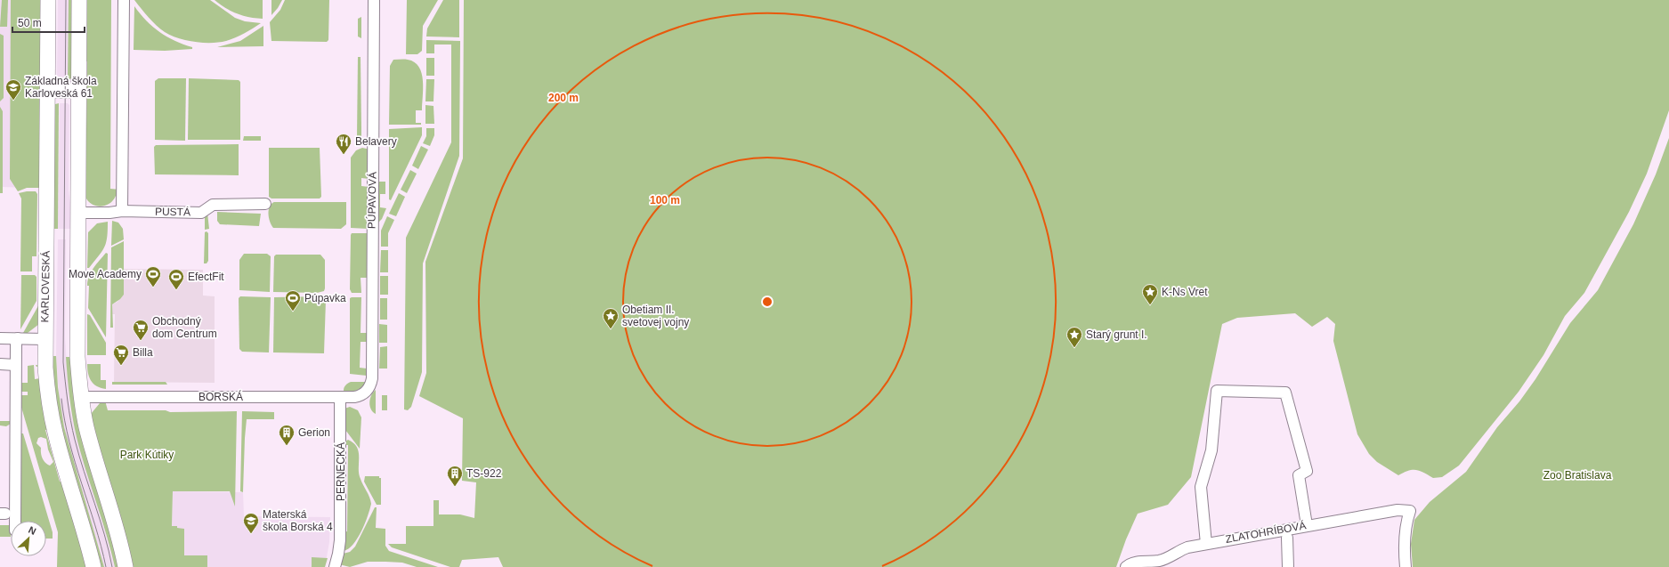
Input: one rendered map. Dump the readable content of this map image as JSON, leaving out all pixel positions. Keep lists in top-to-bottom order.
{
  "streets": {
    "main road": ["KARLOVESKÁ"],
    "street": [
      "PÚPAVOVÁ",
      "PUSTÁ",
      "BORSKÁ",
      "PERNECKÁ",
      "ZLATOHRÍBOVÁ"
    ]
  },
  "crossings": [
    ["PÚPAVOVÁ", "BORSKÁ"],
    ["BORSKÁ", "PERNECKÁ"]
  ],
  "parks": ["Park Kútiky", "Zoo Bratislava"],
  "places": {
    "school or university": ["Základná škola Karloveská 61", "Materská škola Borská 4"],
    "restaurant": ["Belavery"],
    "sports": ["Move Academy", "EfectFit", "Púpavka"],
    "place": ["K-Ns Vret", "Obetiam II. svetovej vojny", "Starý grunt I."],
    "supermarket": ["Obchodný dom Centrum", "Billa"],
    "building": ["Gerion", "TS-922"]
  },
  "scale_bar": "50 m",
  "north": "top right",
  "rings": ["200 m", "100 m"]
}
